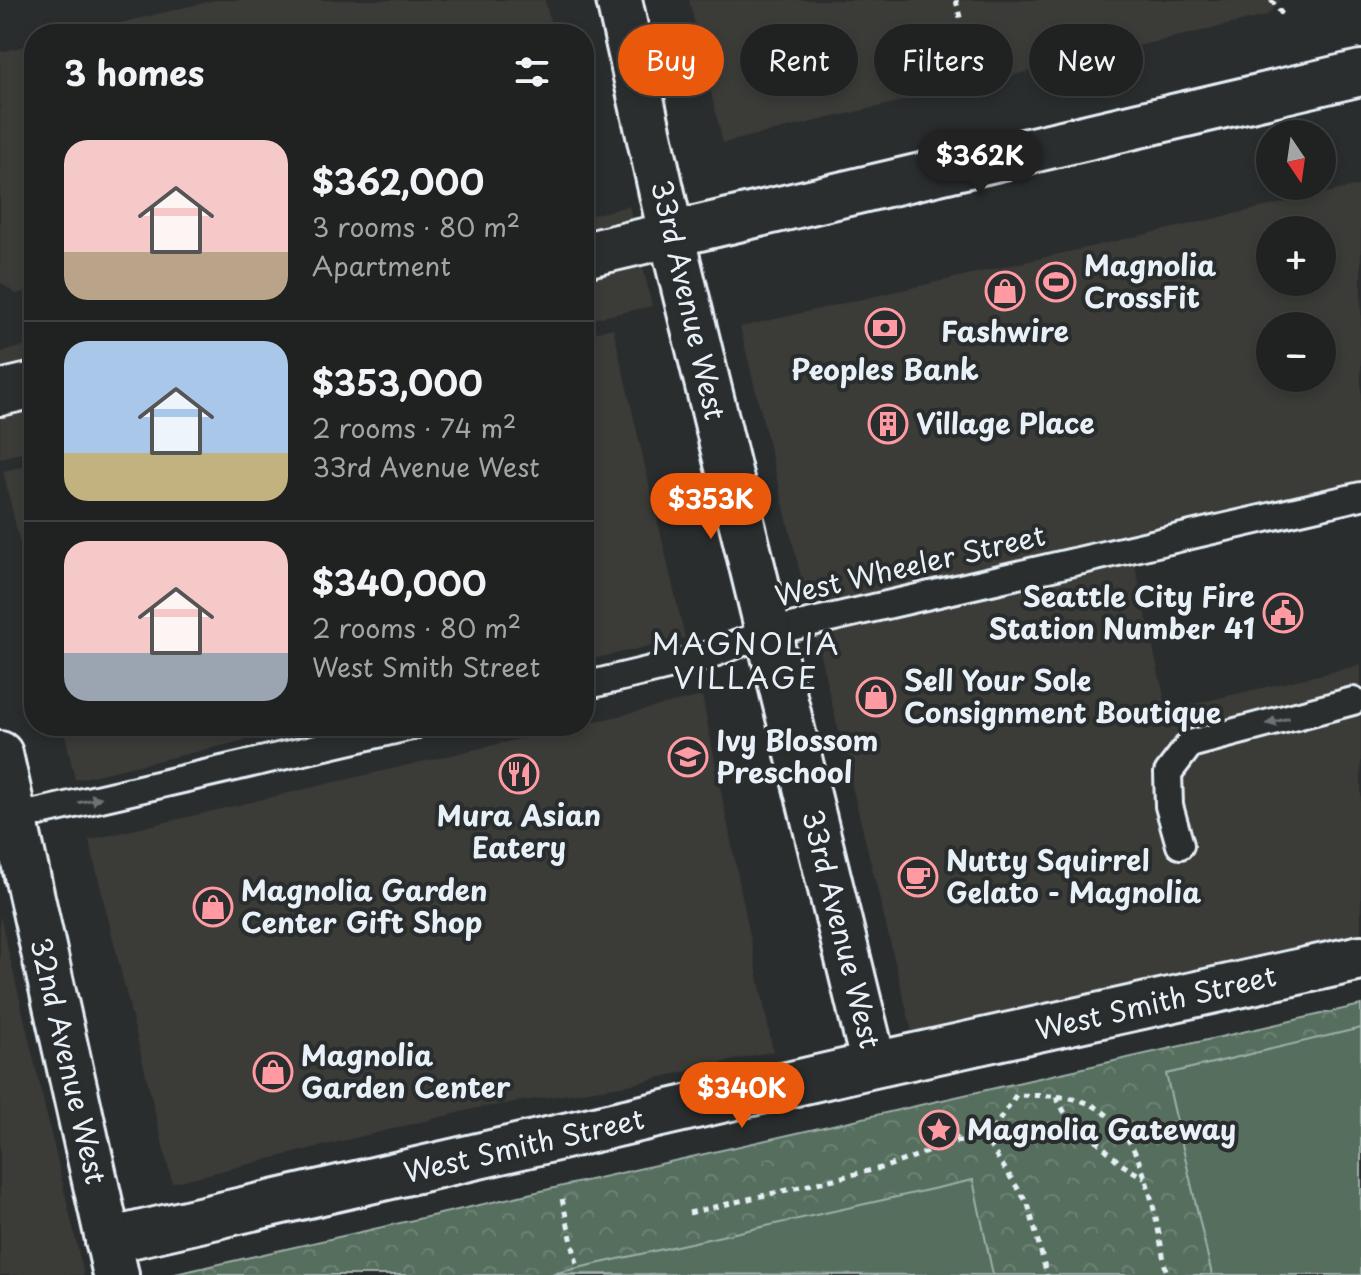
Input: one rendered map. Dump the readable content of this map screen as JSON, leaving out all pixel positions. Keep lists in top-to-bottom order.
{
  "streets": {
    "street": ["33rd Avenue West", "West Smith Street", "32nd Avenue West"],
    "lane": ["West Wheeler Street"]
  },
  "crossings": [
    ["33rd Avenue West", "West Wheeler Street"],
    ["33rd Avenue West", "West Smith Street"],
    ["West Smith Street", "32nd Avenue West"]
  ],
  "districts": ["MAGNOLIA VILLAGE"],
  "places": {
    "sports": ["Magnolia CrossFit"],
    "shop": [
      "Fashwire",
      "Sell Your Sole Consignment Boutique",
      "Magnolia Garden Center Gift Shop",
      "Magnolia Garden Center"
    ],
    "bank": ["Peoples Bank"],
    "building": ["Village Place"],
    "public building": ["Seattle City Fire Station Number 41"],
    "school or university": ["Ivy Blossom Preschool"],
    "restaurant": ["Mura Asian Eatery"],
    "cafe": ["Nutty Squirrel Gelato - Magnolia"],
    "place": ["Magnolia Gateway"]
  },
  "north": "bottom",
  "page": {
    "chip": [
      "Buy",
      "Rent",
      "Filters",
      "New"
    ],
    "heading": "3 homes",
    "map_buttons": ["+", "−"],
    "list": [
      {
        "name": "$362,000",
        "note": "3 rooms · 80 m² · Apartment"
      },
      {
        "name": "$353,000",
        "note": "2 rooms · 74 m² · 33rd Avenue West"
      },
      {
        "name": "$340,000",
        "note": "2 rooms · 80 m² · West Smith Street"
      }
    ],
    "price": ["$362K", "$353K", "$340K"]
  }
}
